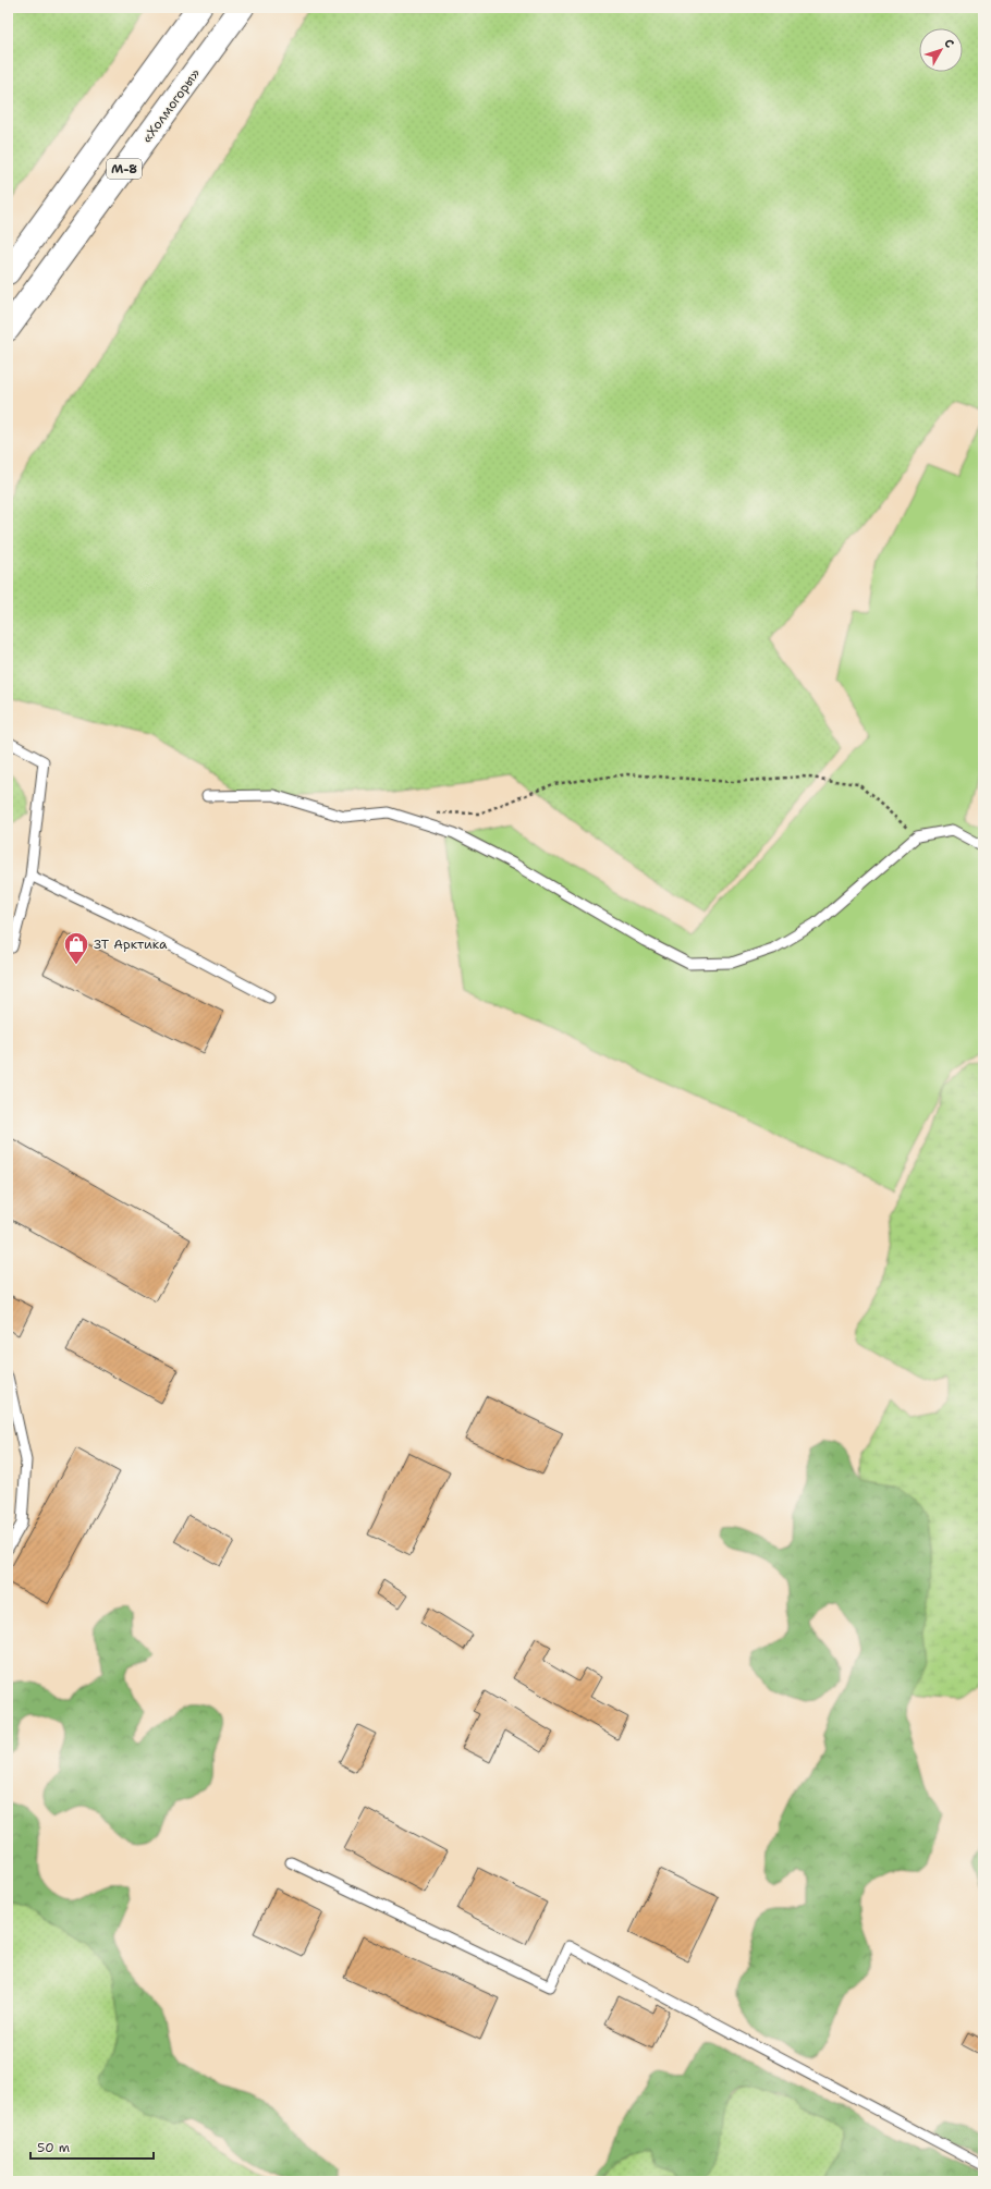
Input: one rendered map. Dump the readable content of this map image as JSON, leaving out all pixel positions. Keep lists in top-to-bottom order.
{
  "streets": {
    "highway": ["«Холмогоры»", "М-8"]
  },
  "places": {
    "shop": ["ЗТ Арктика"]
  },
  "scale_bar": "50 m",
  "north": "top right"
}
